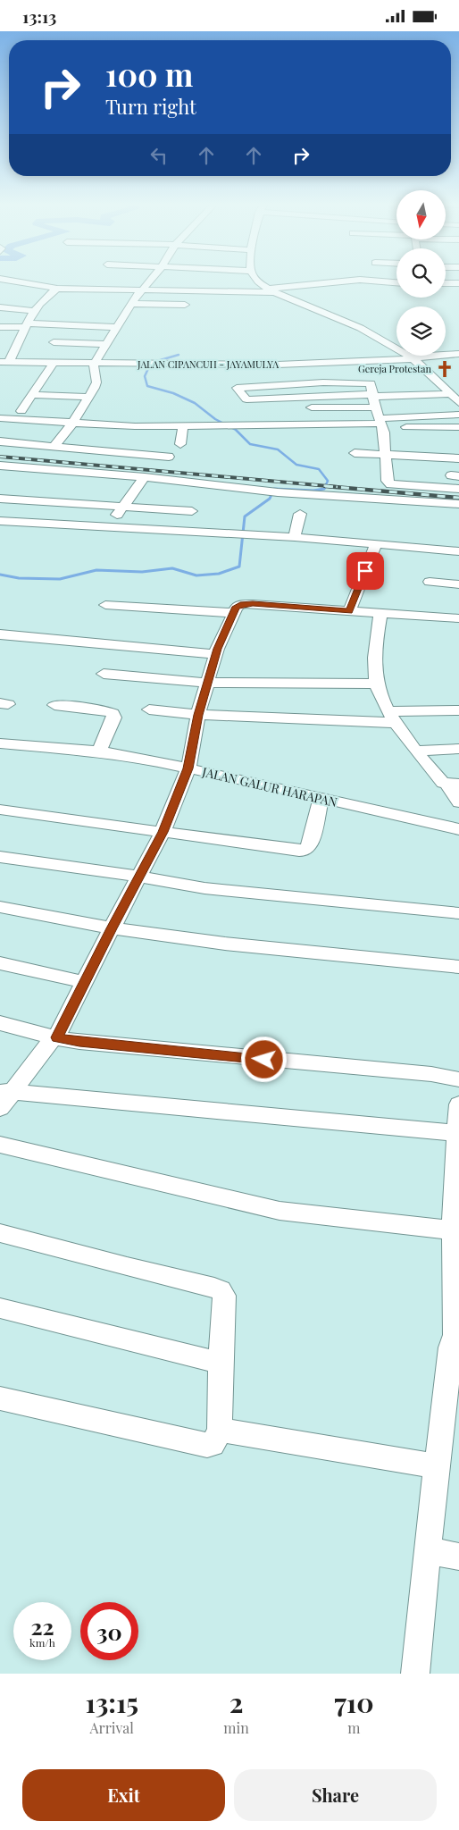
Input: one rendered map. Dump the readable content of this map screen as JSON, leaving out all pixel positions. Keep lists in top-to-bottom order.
{
  "streets": {
    "street": ["JALAN CIPANCUH - JAYAMULYA", "JALAN GALUR HARAPAN"]
  },
  "places": {
    "church": ["Gereja Protestan"]
  },
  "north": "bottom",
  "page": {
    "status": "13:13",
    "turn": ["100 m", "Turn right"],
    "speed": "22 km/h",
    "limit": "30",
    "eta": [
      "13:15",
      "Arrival",
      "2",
      "min",
      "710",
      "m"
    ],
    "buttons": ["Exit", "Share"]
  }
}
